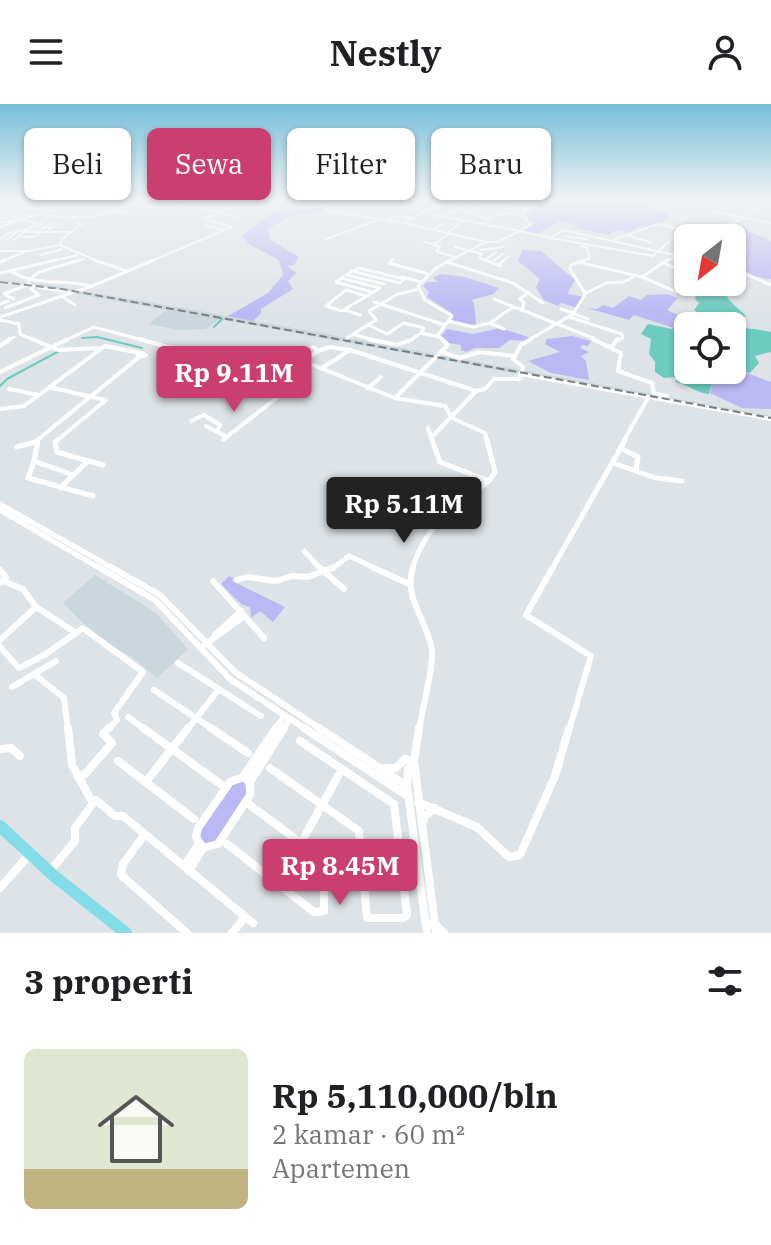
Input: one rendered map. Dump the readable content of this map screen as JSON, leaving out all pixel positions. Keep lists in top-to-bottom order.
{
  "north": "bottom left",
  "page": {
    "header": "Nestly",
    "chip": [
      "Beli",
      "Sewa",
      "Filter",
      "Baru"
    ],
    "price": ["Rp 9.11M", "Rp 5.11M", "Rp 8.45M"],
    "heading": "3 properti",
    "list": [
      {
        "name": "Rp 5,110,000/bln",
        "note": "2 kamar · 60 m² · Apartemen"
      }
    ]
  }
}
